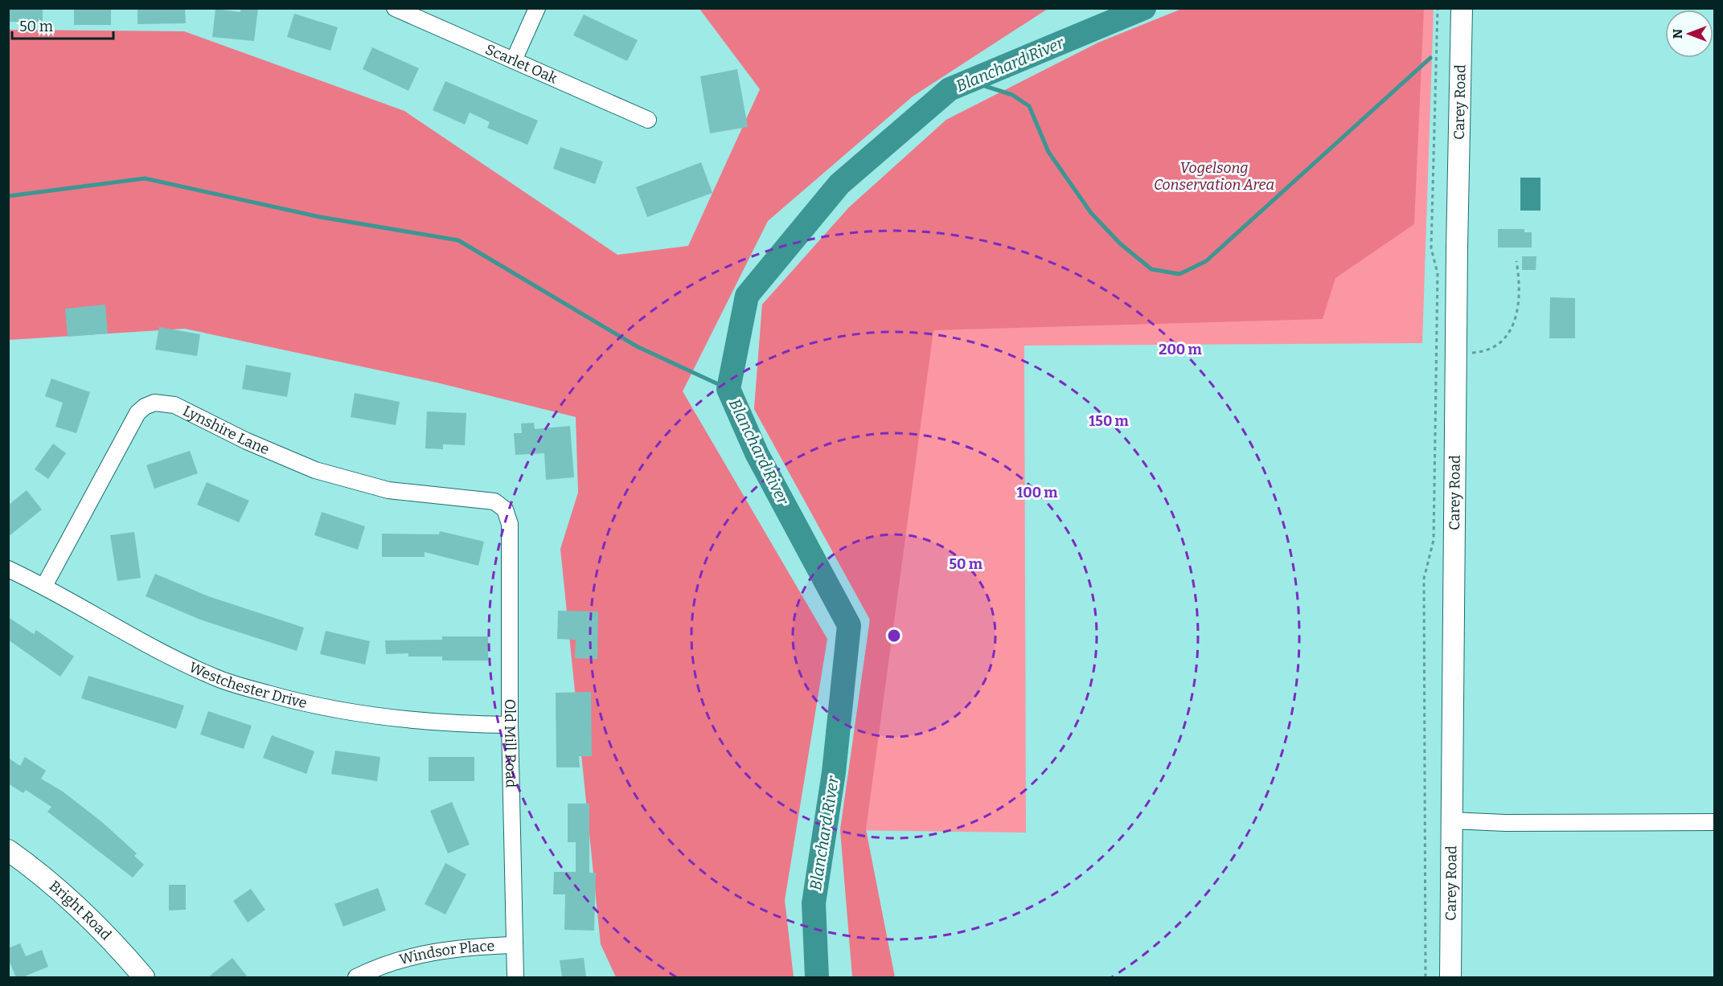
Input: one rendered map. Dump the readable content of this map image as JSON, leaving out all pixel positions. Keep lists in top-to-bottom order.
{
  "streets": {
    "main road": ["Carey Road", "Bright Road"],
    "street": [
      "Scarlet Oak",
      "Lynshire Lane",
      "Westchester Drive",
      "Old Mill Road",
      "Windsor Place"
    ]
  },
  "crossings": [
    ["Lynshire Lane", "Westchester Drive"],
    ["Lynshire Lane", "Old Mill Road"],
    ["Westchester Drive", "Old Mill Road"],
    ["Old Mill Road", "Windsor Place"]
  ],
  "water": ["Blanchard River"],
  "parks": ["Vogelsong Conservation Area"],
  "scale_bar": "50 m",
  "north": "left",
  "rings": [
    "200 m",
    "150 m",
    "100 m",
    "50 m"
  ]
}
